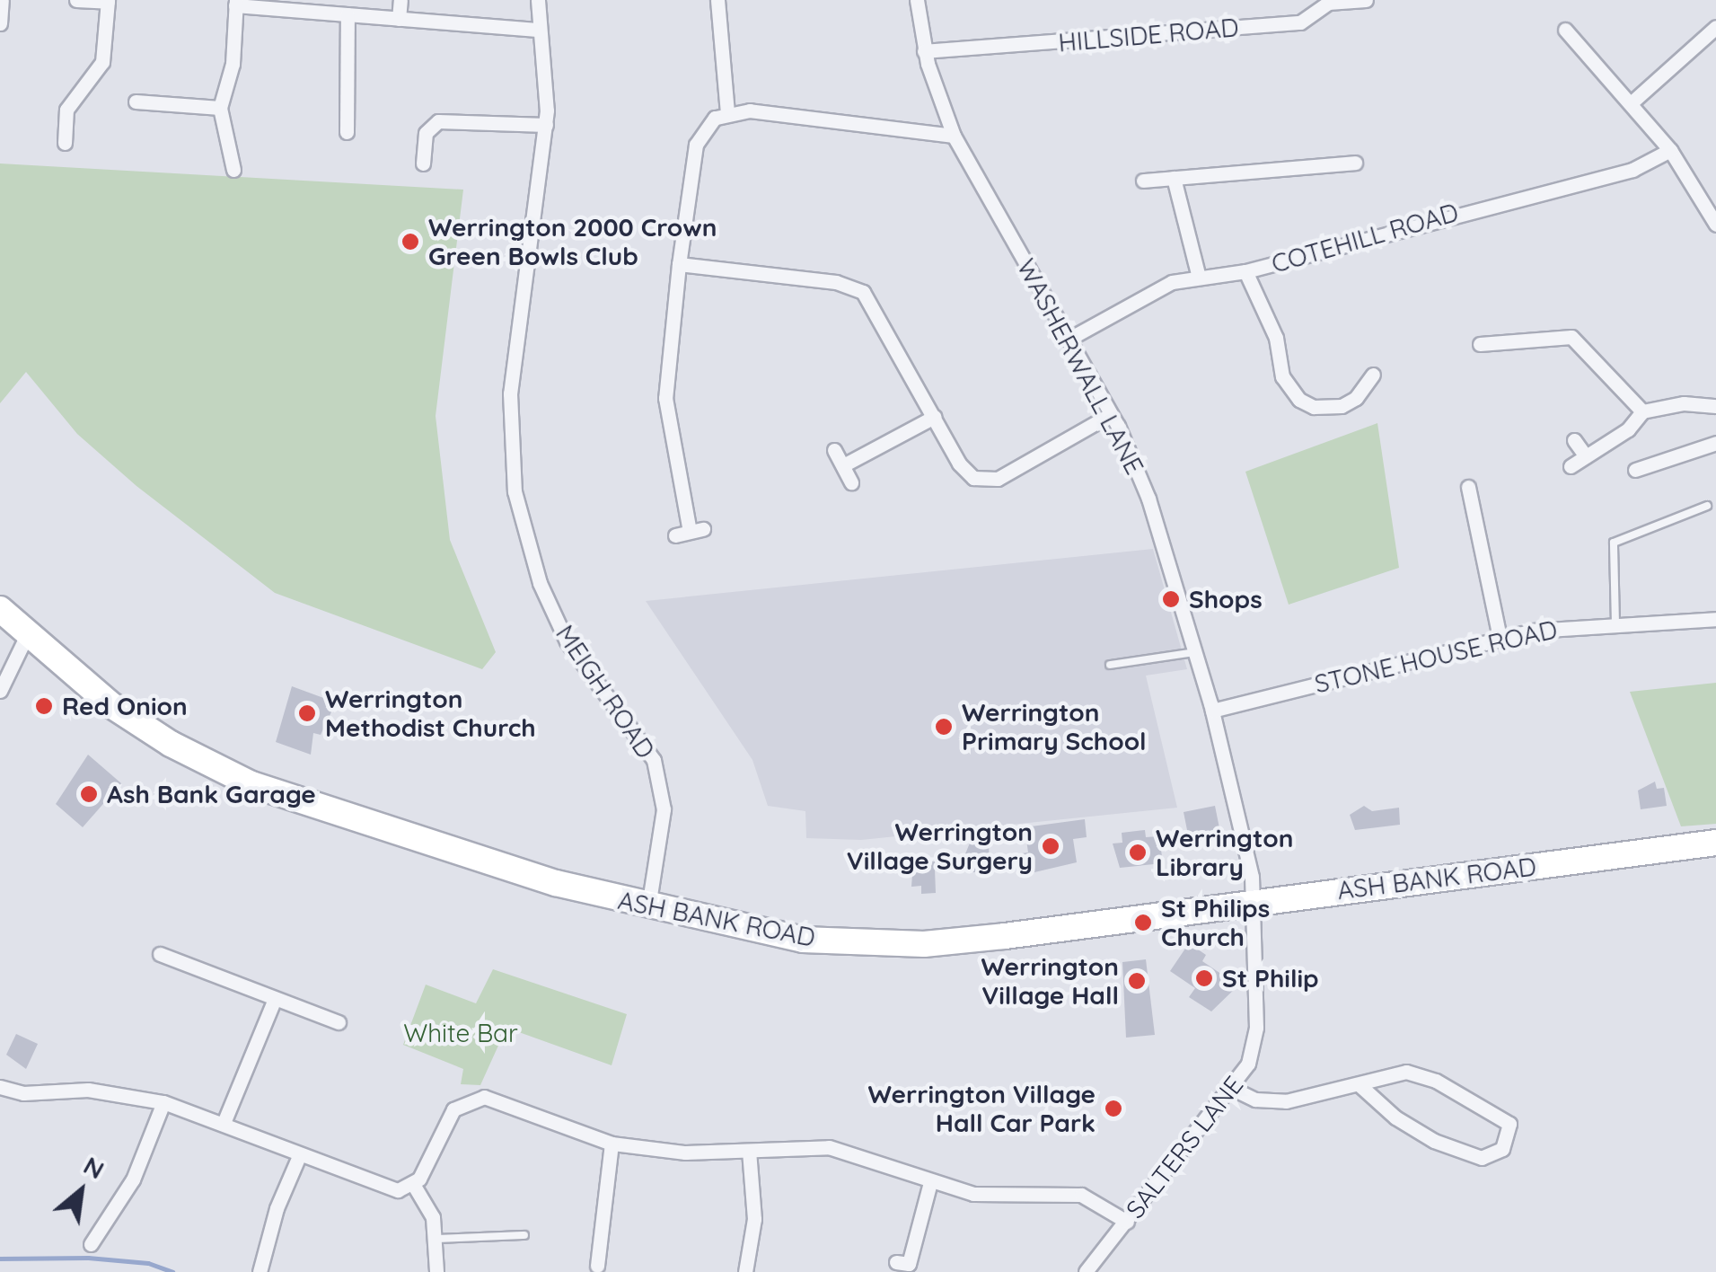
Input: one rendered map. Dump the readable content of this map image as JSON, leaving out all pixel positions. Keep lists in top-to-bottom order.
{
  "streets": {
    "highway": ["ASH BANK ROAD"],
    "street": [
      "HILLSIDE ROAD",
      "COTEHILL ROAD",
      "WASHERWALL LANE",
      "STONE HOUSE ROAD",
      "MEIGH ROAD",
      "SALTERS LANE"
    ]
  },
  "crossings": [
    ["HILLSIDE ROAD", "WASHERWALL LANE"],
    ["COTEHILL ROAD", "WASHERWALL LANE"],
    ["WASHERWALL LANE", "STONE HOUSE ROAD"],
    ["WASHERWALL LANE", "ASH BANK ROAD"],
    ["WASHERWALL LANE", "SALTERS LANE"],
    ["MEIGH ROAD", "ASH BANK ROAD"],
    ["ASH BANK ROAD", "SALTERS LANE"]
  ],
  "parks": ["White Bar"],
  "places": [
    "Werrington 2000 Crown Green Bowls Club",
    "Shops",
    "Red Onion",
    "Werrington Methodist Church",
    "Werrington Primary School",
    "Ash Bank Garage",
    "Werrington Village Surgery",
    "Werrington Library",
    "St Philips Church",
    "St Philip",
    "Werrington Village Hall",
    "Werrington Village Hall Car Park"
  ],
  "north": "top right"
}
